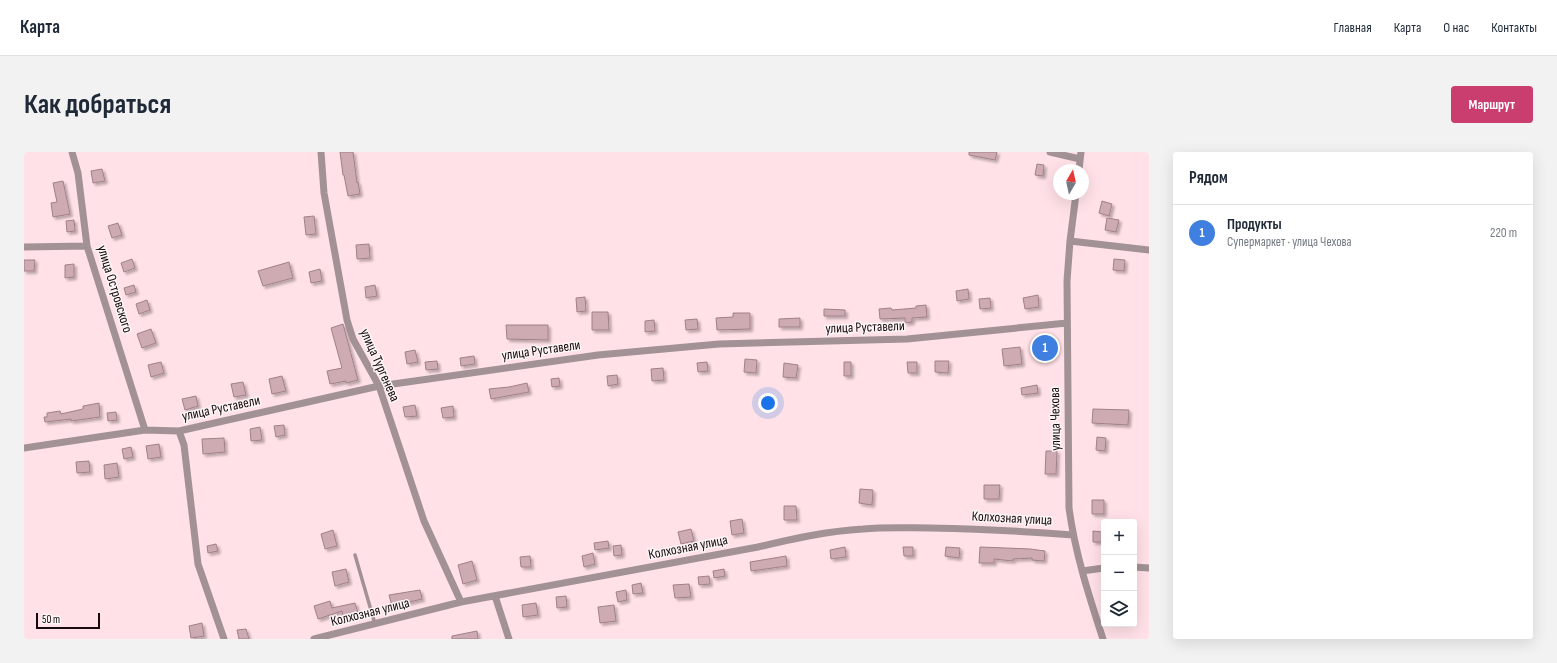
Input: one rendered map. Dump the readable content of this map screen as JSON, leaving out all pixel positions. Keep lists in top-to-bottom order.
{
  "streets": {
    "street": [
      "улица Островского",
      "улица Руставели",
      "улица Тургенева",
      "улица Чехова",
      "Колхозная улица"
    ]
  },
  "crossings": [
    ["улица Островского", "улица Руставели"],
    ["улица Руставели", "улица Тургенева"],
    ["улица Руставели", "улица Чехова"],
    ["улица Тургенева", "Колхозная улица"],
    ["улица Чехова", "Колхозная улица"]
  ],
  "scale_bar": "50 m",
  "north": "top",
  "page": {
    "header": "Карта",
    "nav": [
      "Главная",
      "Карта",
      "О нас",
      "Контакты"
    ],
    "buttons": "Маршрут",
    "title": "Как добраться",
    "heading": "Рядом",
    "list": [
      {
        "mark": "1",
        "name": "Продукты",
        "note": "Супермаркет · улица Чехова",
        "value": "220 m"
      }
    ],
    "pins": "1",
    "map_buttons": ["+", "−"],
    "scale": "50 m"
  }
}
